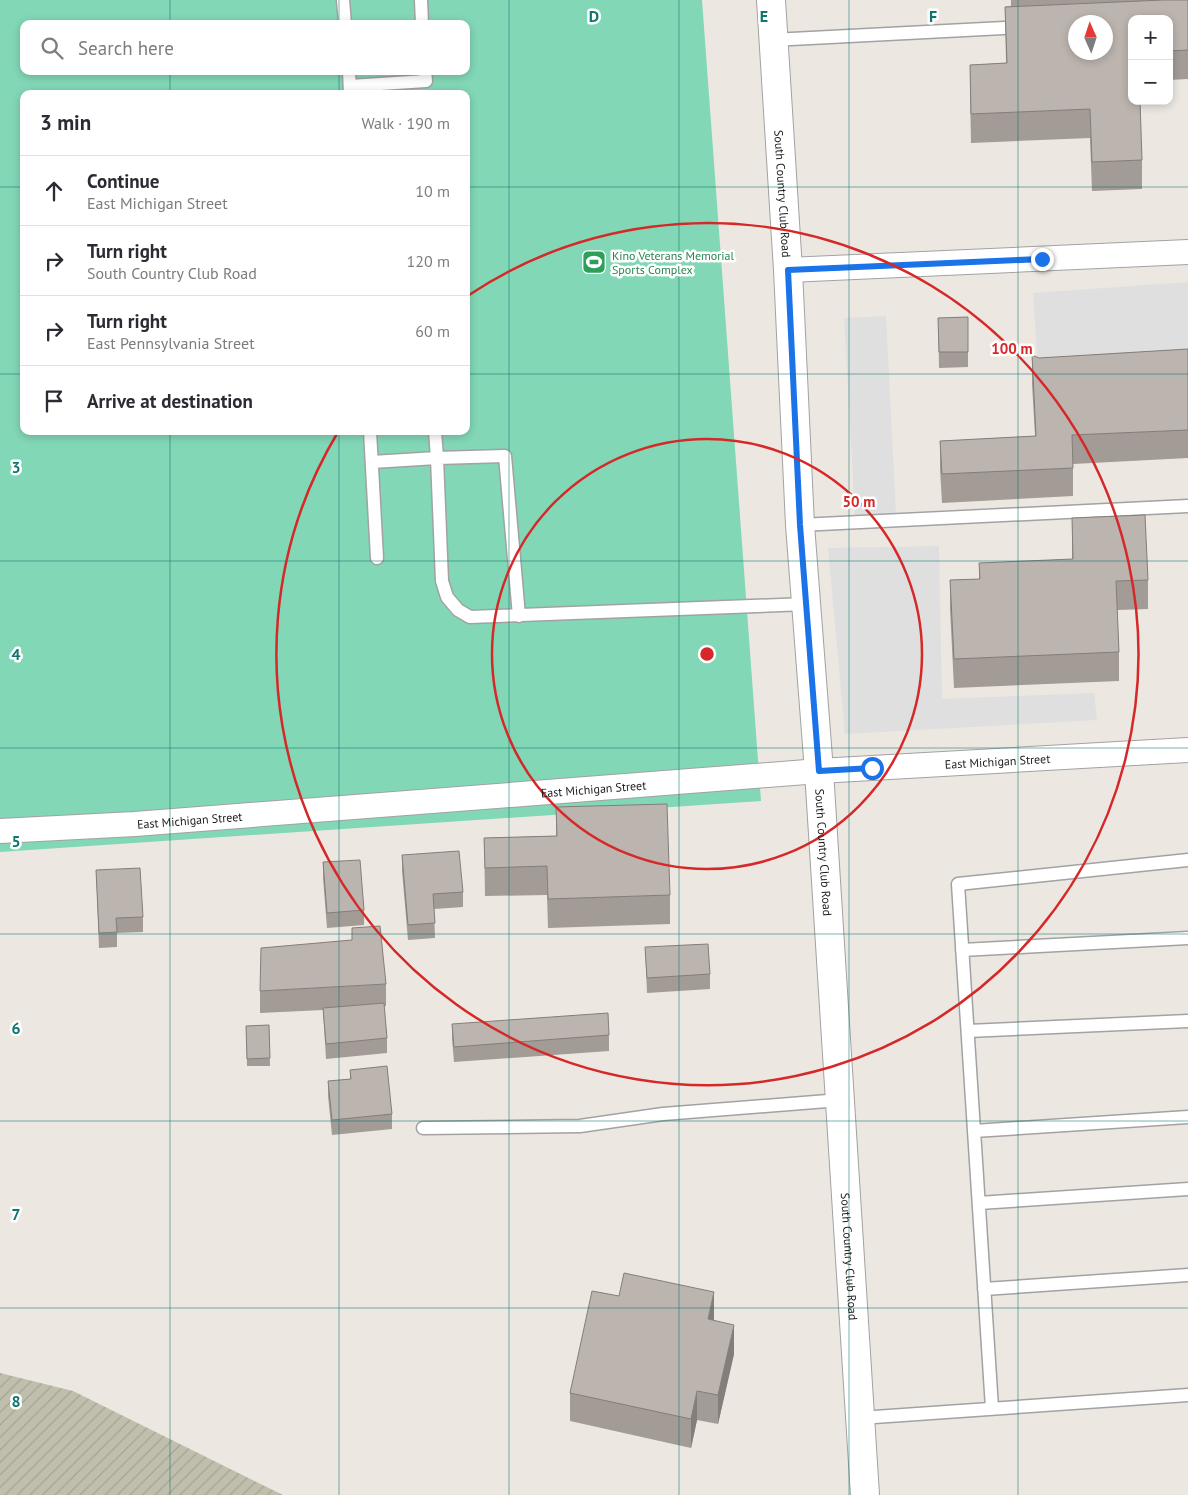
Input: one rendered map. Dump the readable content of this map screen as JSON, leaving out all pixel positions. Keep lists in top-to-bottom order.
{
  "streets": {
    "street": ["South Country Club Road", "East Michigan Street"]
  },
  "crossings": [
    ["South Country Club Road", "East Michigan Street"]
  ],
  "places": {
    "sports": ["Kino Veterans Memorial Sports Complex"]
  },
  "north": "top",
  "page": {
    "map_buttons": ["+", "−"],
    "search": "Search here",
    "heading": ["3 min", "Walk · 190 m"],
    "list": [
      ["Continue", "East Michigan Street", "10 m"],
      ["Turn right", "South Country Club Road", "120 m"],
      ["Turn right", "East Pennsylvania Street", "60 m"],
      "Arrive at destination"
    ]
  },
  "grid": {
    "columns": ["D", "E", "F"],
    "rows": [
      "3",
      "4",
      "5",
      "6",
      "7",
      "8"
    ]
  },
  "rings": ["100 m", "50 m"]
}
